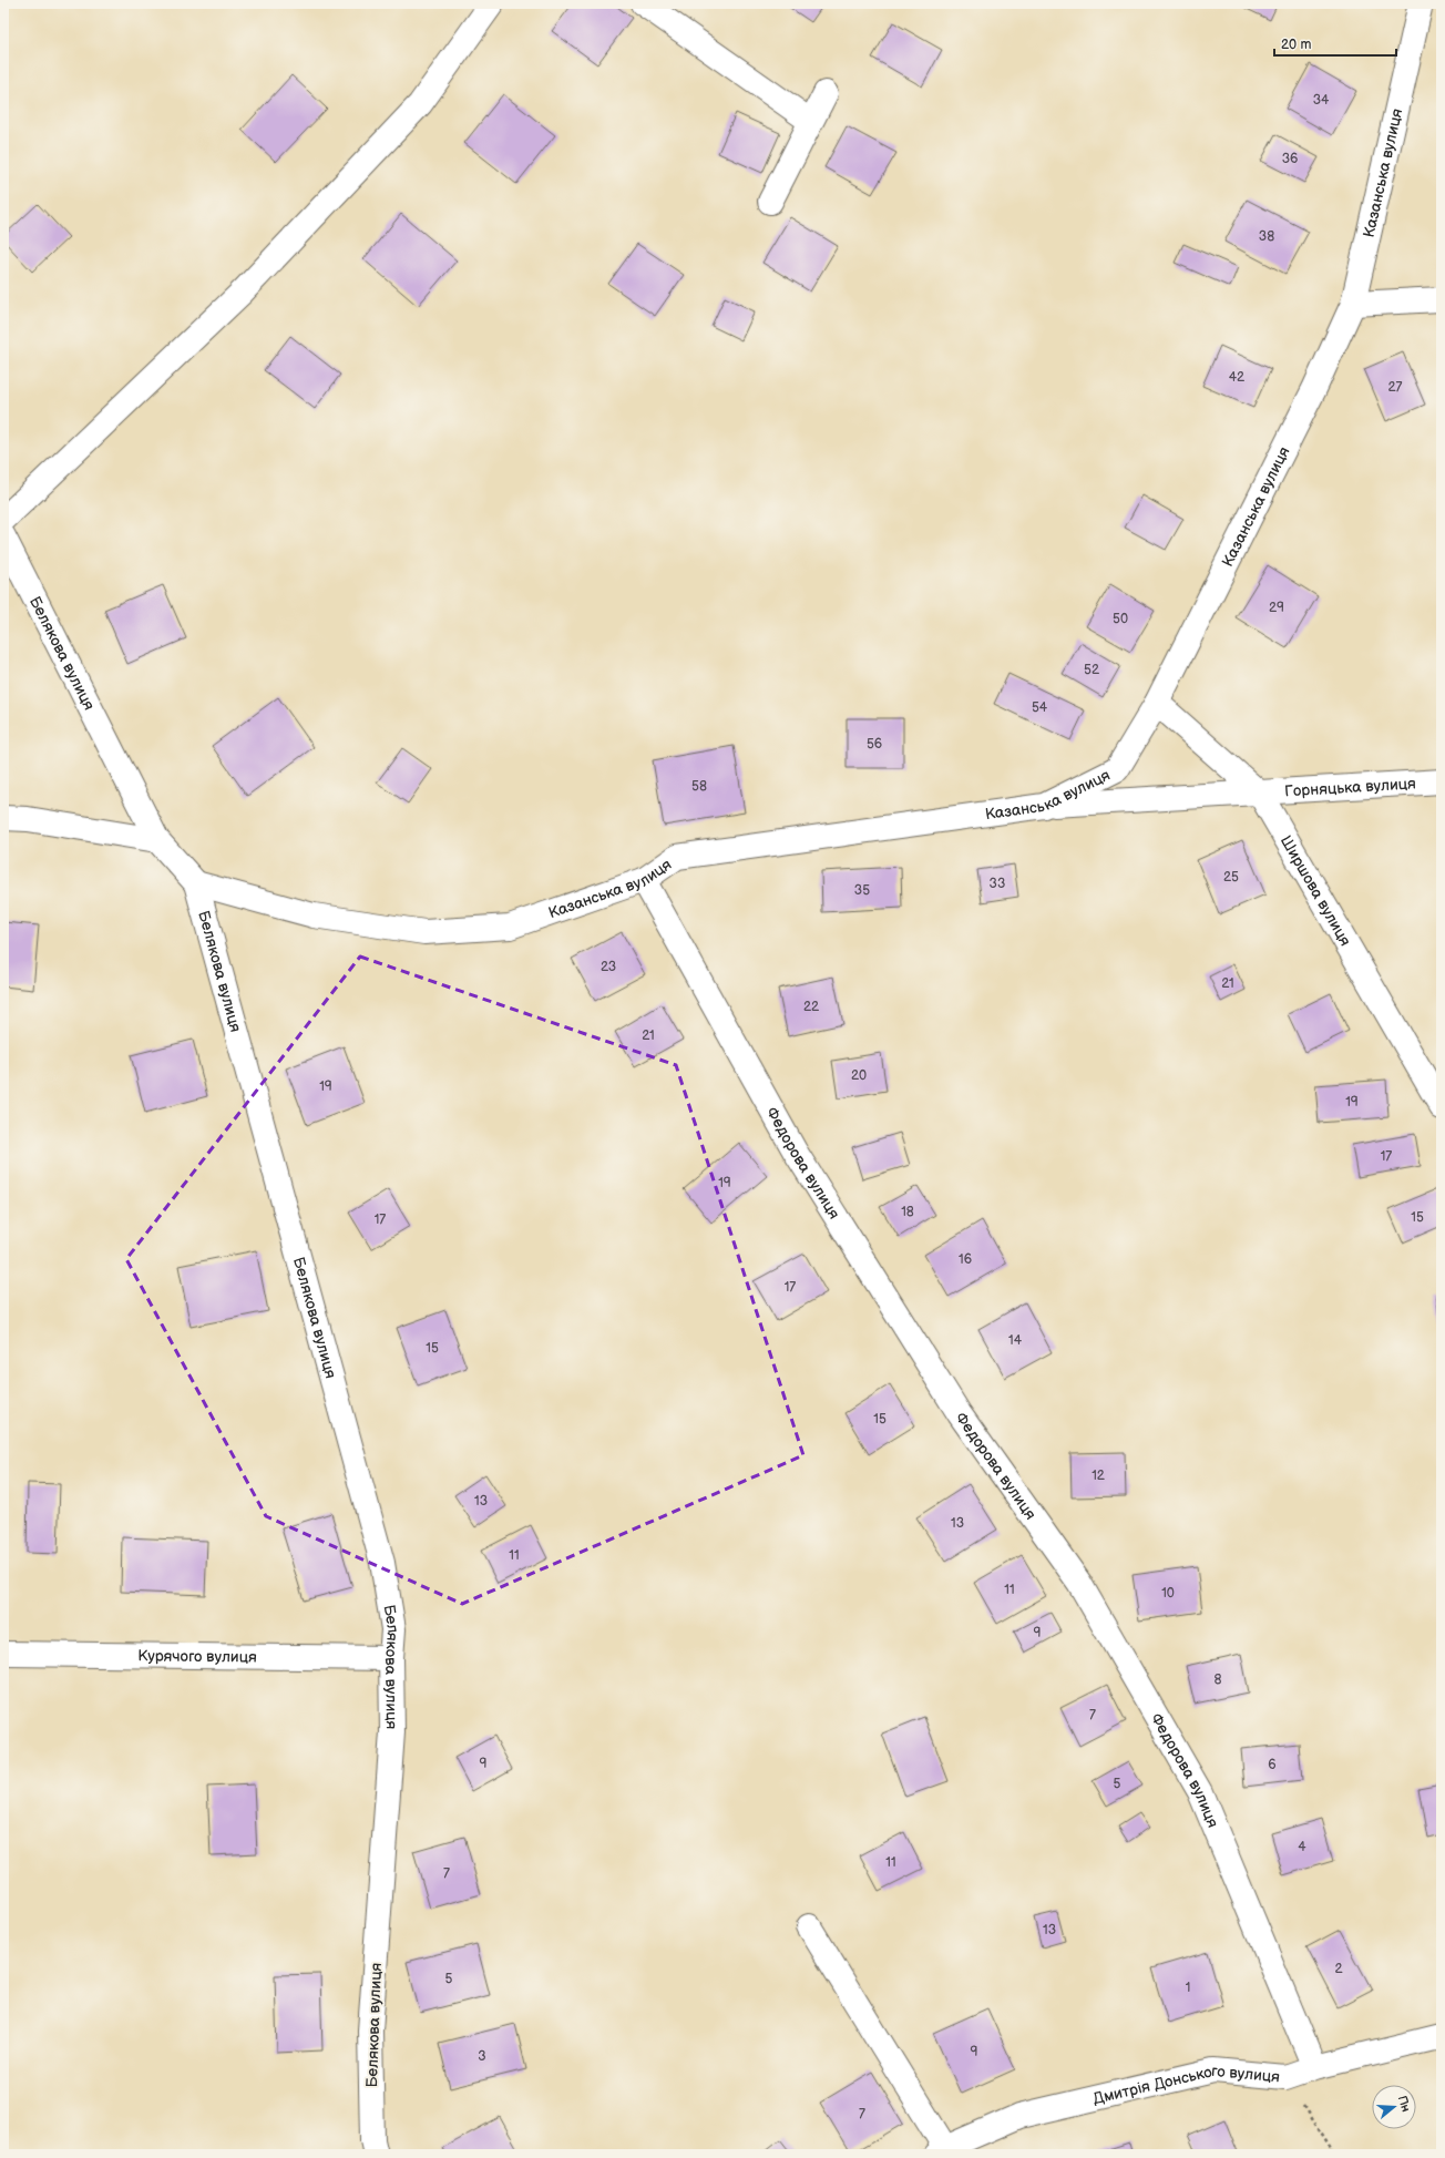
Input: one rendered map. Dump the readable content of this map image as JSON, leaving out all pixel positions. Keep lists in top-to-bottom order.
{
  "streets": {
    "street": [
      "Казанська вулиця",
      "Белякова вулиця",
      "Горняцька вулиця",
      "Ширшова вулиця",
      "Федорова вулиця",
      "Курячого вулиця",
      "Дмитрія Донського вулиця"
    ]
  },
  "crossings": [
    ["Казанська вулиця", "Белякова вулиця"],
    ["Казанська вулиця", "Горняцька вулиця"],
    ["Казанська вулиця", "Ширшова вулиця"],
    ["Казанська вулиця", "Федорова вулиця"],
    ["Белякова вулиця", "Курячого вулиця"],
    ["Горняцька вулиця", "Ширшова вулиця"],
    ["Федорова вулиця", "Дмитрія Донського вулиця"]
  ],
  "house_numbers": [
    "34",
    "36",
    "38",
    "42",
    "27",
    "29",
    "50",
    "52",
    "54",
    "56",
    "58",
    "25",
    "33",
    "35",
    "23",
    "21",
    "22",
    "21",
    "20",
    "19",
    "19",
    "17",
    "19",
    "18",
    "15",
    "17",
    "16",
    "17",
    "14",
    "15",
    "15",
    "12",
    "13",
    "13",
    "11",
    "11",
    "10",
    "9",
    "8",
    "7",
    "9",
    "6",
    "5",
    "4",
    "11",
    "7",
    "13",
    "2",
    "5",
    "1",
    "9",
    "3",
    "7"
  ],
  "scale_bar": "20 m",
  "north": "right"
}
